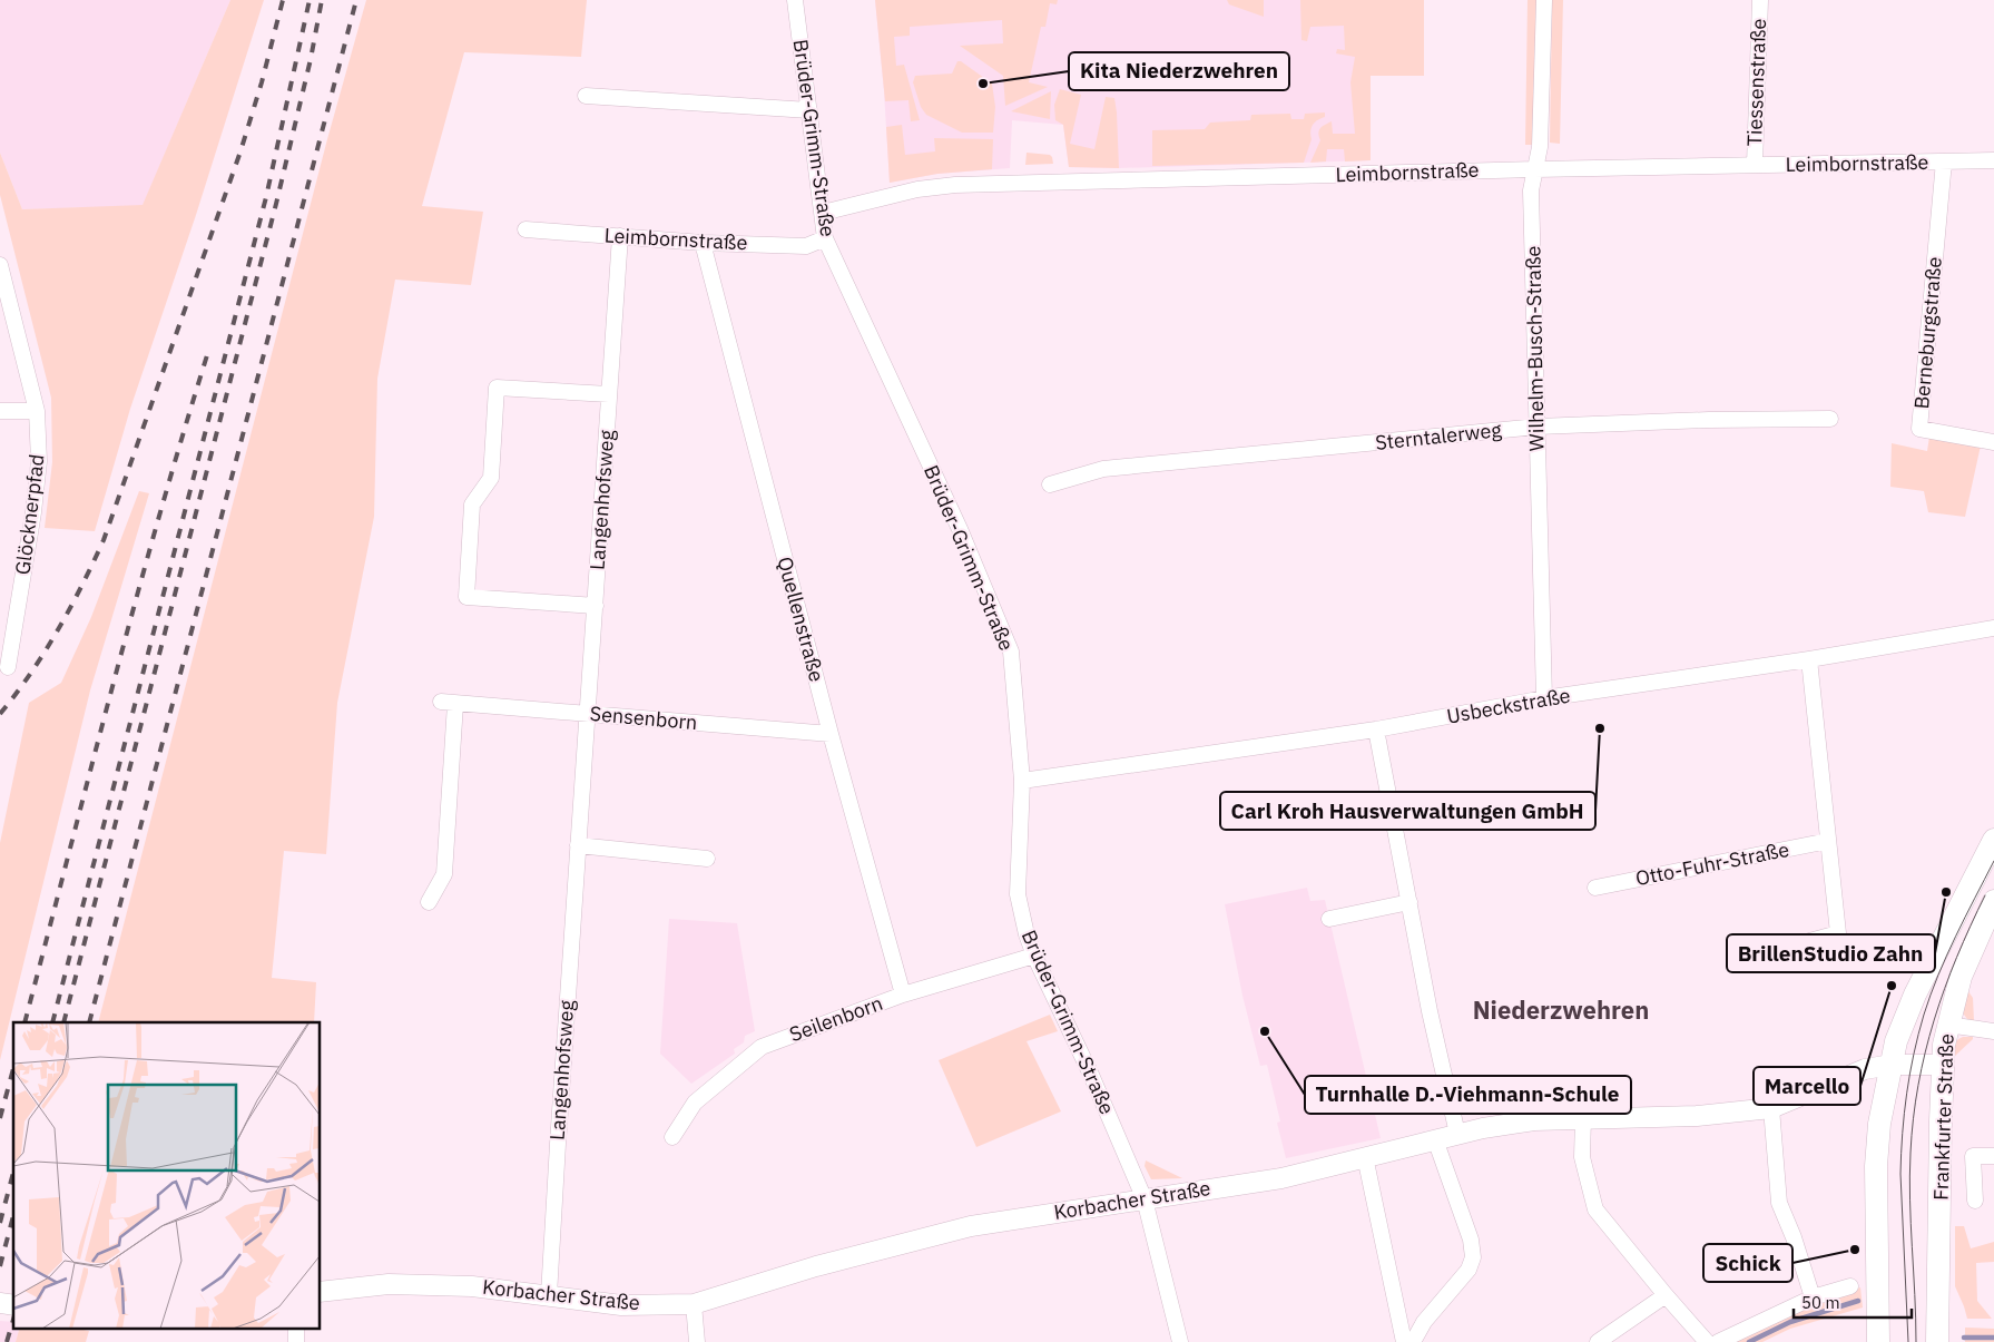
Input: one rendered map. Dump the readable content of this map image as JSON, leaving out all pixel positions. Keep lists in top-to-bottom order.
{
  "streets": {
    "main road": ["Frankfurter Straße"],
    "street": [
      "Tiessenstraße",
      "Brüder-Grimm-Straße",
      "Leimbornstraße",
      "Berneburgstraße",
      "Wilhelm-Busch-Straße",
      "Sterntalerweg",
      "Langenhofsweg",
      "Glöcknerpfad",
      "Quellenstraße",
      "Usbeckstraße",
      "Sensenborn",
      "Otto-Fuhr-Straße",
      "Seilenborn",
      "Korbacher Straße"
    ]
  },
  "crossings": [
    ["Tiessenstraße", "Leimbornstraße"],
    ["Brüder-Grimm-Straße", "Leimbornstraße"],
    ["Brüder-Grimm-Straße", "Usbeckstraße"],
    ["Brüder-Grimm-Straße", "Seilenborn"],
    ["Brüder-Grimm-Straße", "Korbacher Straße"],
    ["Leimbornstraße", "Berneburgstraße"],
    ["Leimbornstraße", "Wilhelm-Busch-Straße"],
    ["Leimbornstraße", "Langenhofsweg"],
    ["Leimbornstraße", "Quellenstraße"],
    ["Wilhelm-Busch-Straße", "Sterntalerweg"],
    ["Wilhelm-Busch-Straße", "Usbeckstraße"],
    ["Langenhofsweg", "Sensenborn"],
    ["Langenhofsweg", "Korbacher Straße"],
    ["Quellenstraße", "Sensenborn"],
    ["Quellenstraße", "Seilenborn"],
    ["Frankfurter Straße", "Korbacher Straße"]
  ],
  "districts": ["Niederzwehren"],
  "places": [
    "Kita Niederzwehren",
    "Carl Kroh Hausverwaltungen GmbH",
    "BrillenStudio Zahn",
    "Marcello",
    "Turnhalle D.-Viehmann-Schule",
    "Schick"
  ],
  "scale_bar": "50 m"
}
